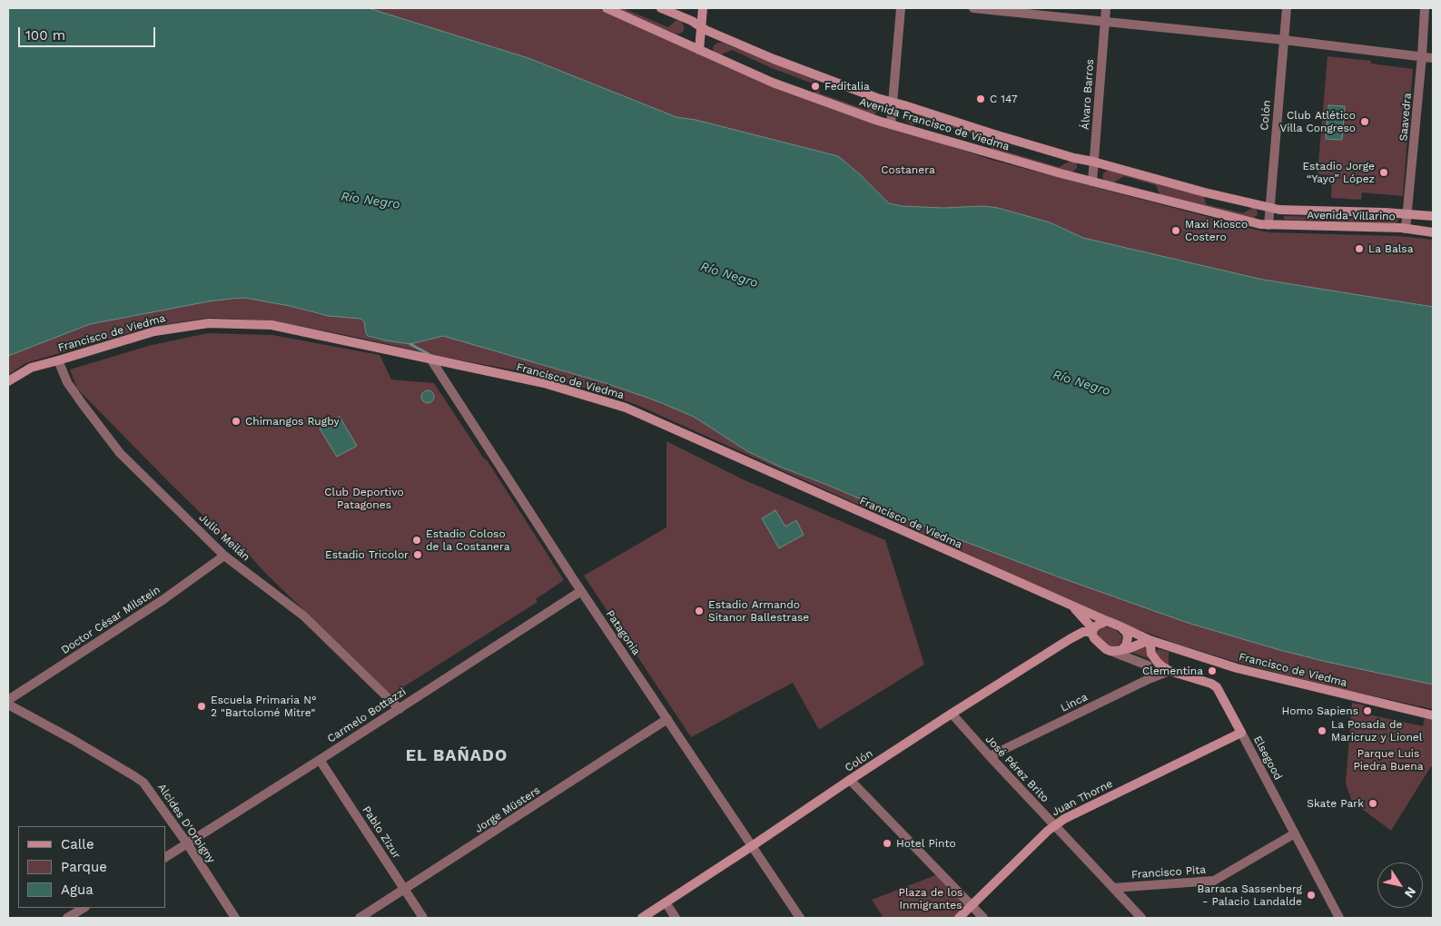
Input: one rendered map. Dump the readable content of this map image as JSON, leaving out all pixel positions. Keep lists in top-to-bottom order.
{
  "streets": {
    "street": [
      "Álvaro Barros",
      "Colón",
      "Saavedra",
      "Avenida Francisco de Viedma",
      "Avenida Villarino",
      "Francisco de Viedma",
      "Julio Meilán",
      "Doctor César Milstein",
      "Patagonia",
      "Linca",
      "Carmelo Bottazzi",
      "Elsegood",
      "José Pérez Brito",
      "Juan Thorne",
      "Jorge Müsters",
      "Alcides D'Orbigny",
      "Pablo Zizur",
      "Francisco Pita"
    ]
  },
  "crossings": [
    ["Álvaro Barros", "Avenida Francisco de Viedma"],
    ["Colón", "Avenida Francisco de Viedma"],
    ["Colón", "Avenida Villarino"],
    ["Colón", "Francisco de Viedma"],
    ["Colón", "Patagonia"],
    ["Colón", "José Pérez Brito"],
    ["Saavedra", "Avenida Villarino"],
    ["Avenida Francisco de Viedma", "Avenida Villarino"],
    ["Francisco de Viedma", "Julio Meilán"],
    ["Francisco de Viedma", "Patagonia"],
    ["Francisco de Viedma", "Elsegood"],
    ["Julio Meilán", "Doctor César Milstein"],
    ["Julio Meilán", "Carmelo Bottazzi"],
    ["Patagonia", "Carmelo Bottazzi"],
    ["Patagonia", "Jorge Müsters"],
    ["Linca", "Elsegood"],
    ["Linca", "José Pérez Brito"],
    ["Carmelo Bottazzi", "Alcides D'Orbigny"],
    ["Carmelo Bottazzi", "Pablo Zizur"],
    ["Elsegood", "Juan Thorne"],
    ["Elsegood", "Francisco Pita"],
    ["José Pérez Brito", "Juan Thorne"],
    ["José Pérez Brito", "Francisco Pita"],
    ["Jorge Müsters", "Pablo Zizur"]
  ],
  "districts": ["EL BAÑADO"],
  "water": ["Río Negro"],
  "parks": [
    "Costanera",
    "Club Deportivo Patagones",
    "Parque Luis Piedra Buena",
    "Plaza de los Inmigrantes"
  ],
  "places": [
    "Feditalia",
    "C 147",
    "Club Atlético Villa Congreso",
    "Estadio Jorge “Yayo” López",
    "Maxi Kiosco Costero",
    "La Balsa",
    "Chimangos Rugby",
    "Estadio Coloso de la Costanera",
    "Estadio Tricolor",
    "Estadio Armando Sitanor Ballestrase",
    "Clementina",
    "Escuela Primaria N° 2 \"Bartolomé Mitre\"",
    "Homo Sapiens",
    "La Posada de Maricruz y Lionel",
    "Skate Park",
    "Hotel Pinto",
    "Barraca Sassenberg - Palacio Landalde"
  ],
  "legend": ["Calle", "Parque", "Agua"],
  "scale_bar": "100 m",
  "north": "bottom right"
}
